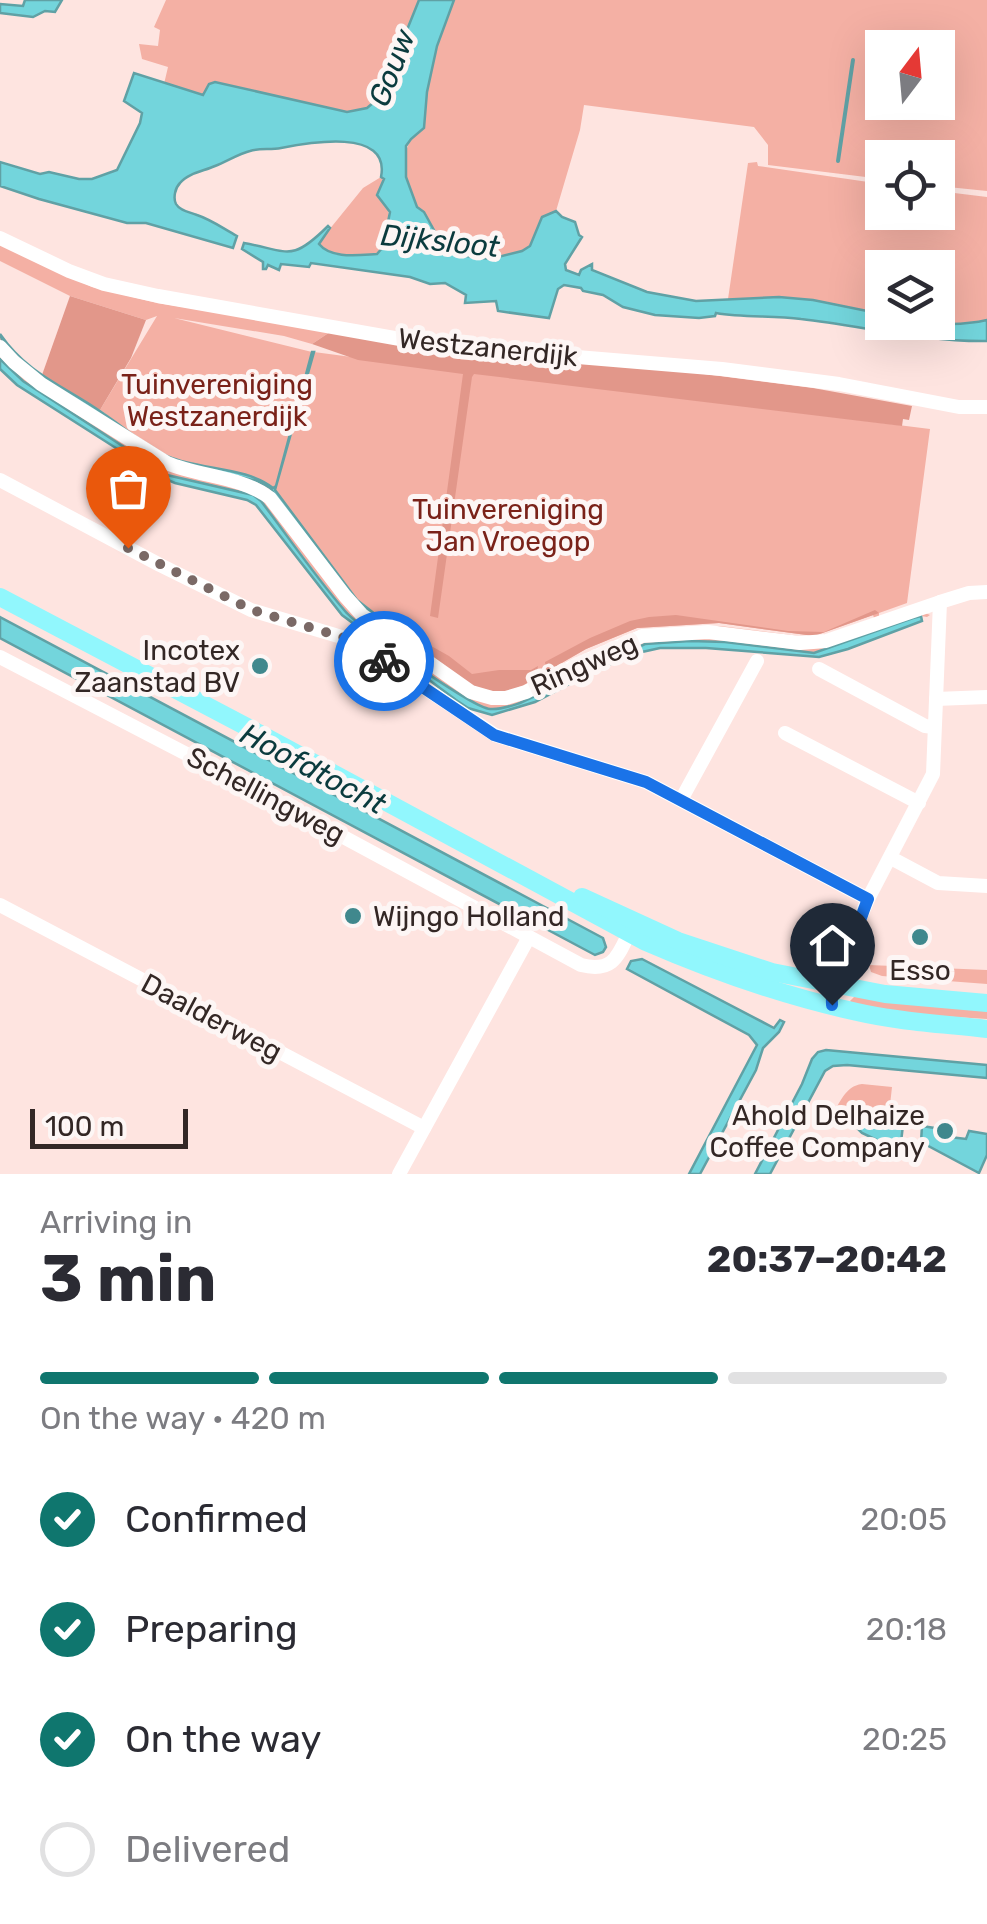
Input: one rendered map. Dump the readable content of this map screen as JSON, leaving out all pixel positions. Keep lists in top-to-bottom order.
{
  "streets": {
    "street": [
      "Westzanerdijk",
      "Ringweg",
      "Schellingweg",
      "Daalderweg"
    ]
  },
  "water": ["Gouw", "Dijksloot", "Hoofdtocht"],
  "parks": ["Tuinvereniging Westzanerdijk", "Tuinvereniging Jan Vroegop"],
  "places": [
    "Incotex Zaanstad BV",
    "Wijngo Holland",
    "Esso",
    "Ahold Delhaize Coffee Company"
  ],
  "scale_bar": "100 m",
  "north": "top",
  "page": {
    "scale": "100 m",
    "heading": ["3 min", "Arriving in", "20:37–20:42"],
    "bar": "On the way · 420 m",
    "list": [
      ["Confirmed", "20:05"],
      ["Preparing", "20:18"],
      ["On the way", "20:25"],
      "Delivered"
    ]
  }
}
